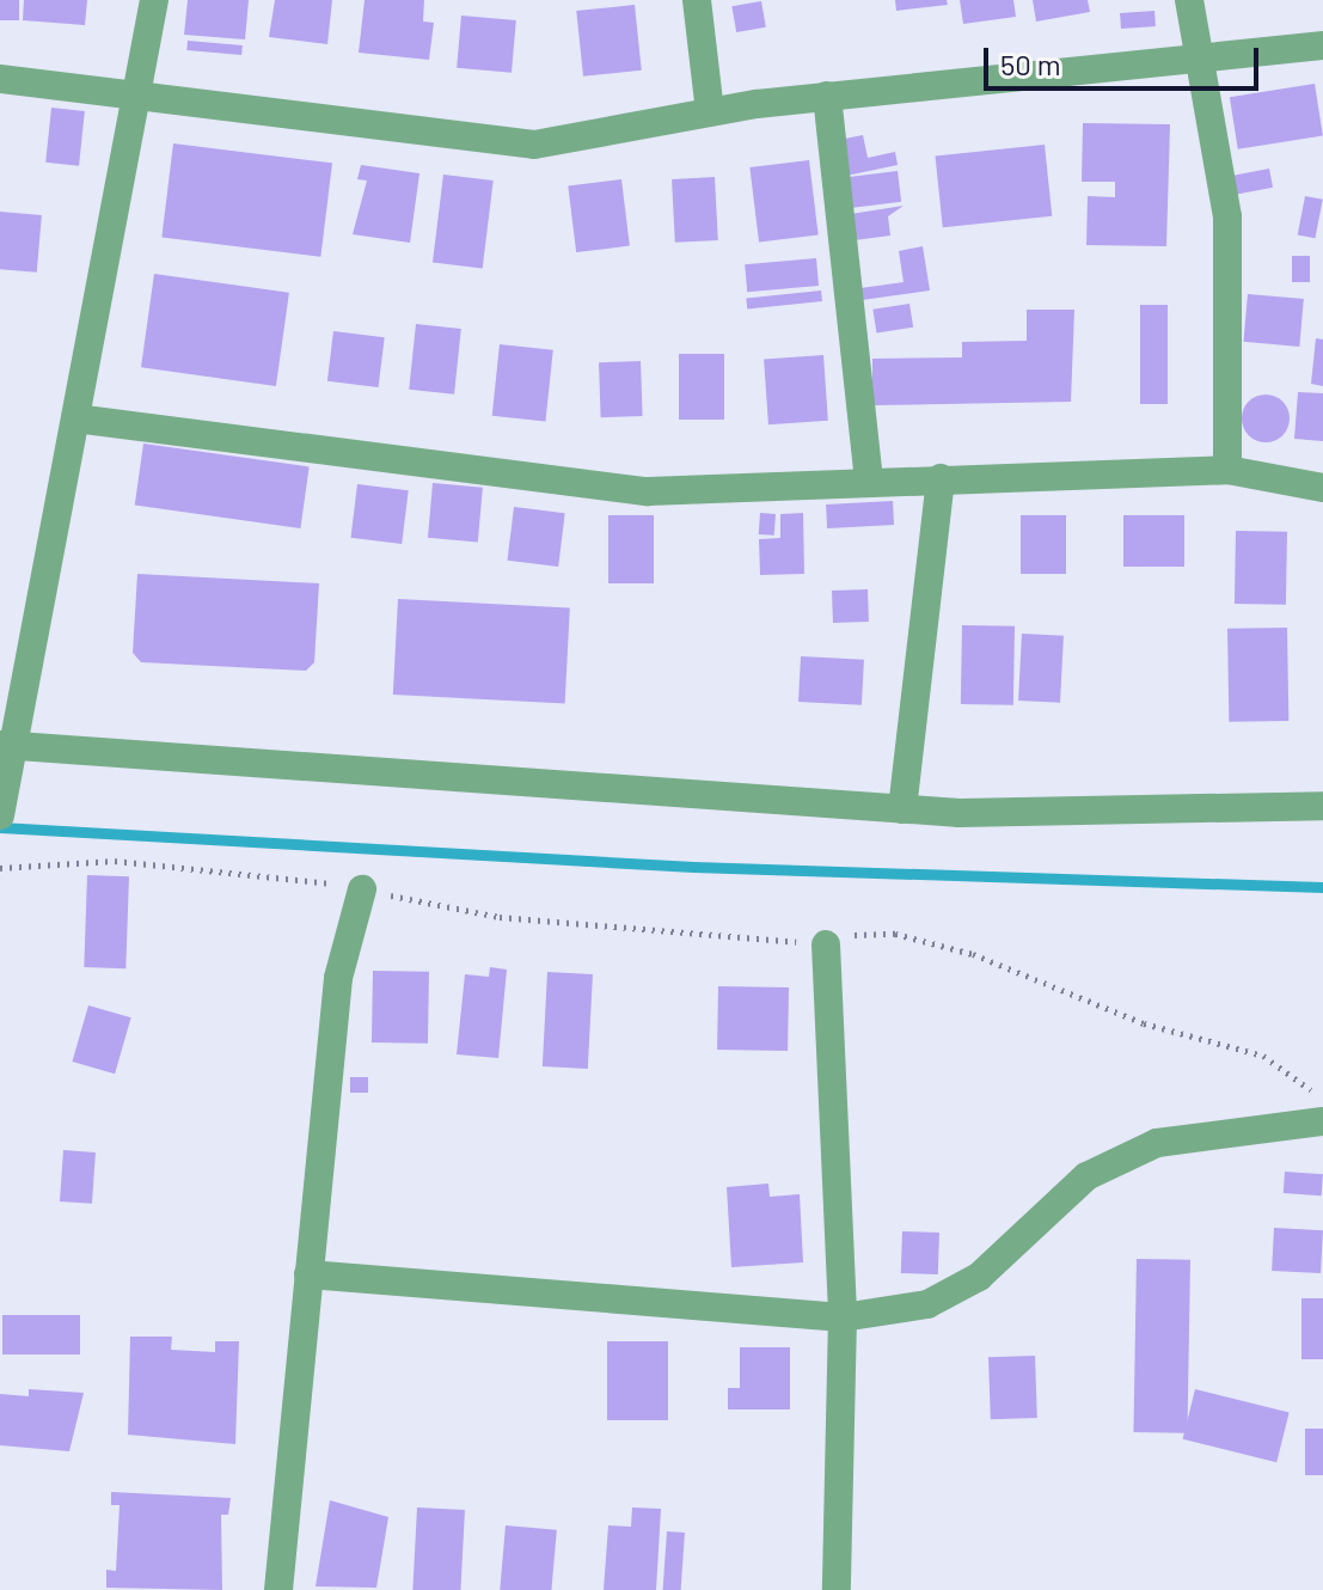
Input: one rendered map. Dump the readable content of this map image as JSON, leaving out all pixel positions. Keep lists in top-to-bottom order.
{
  "scale_bar": "50 m"
}
